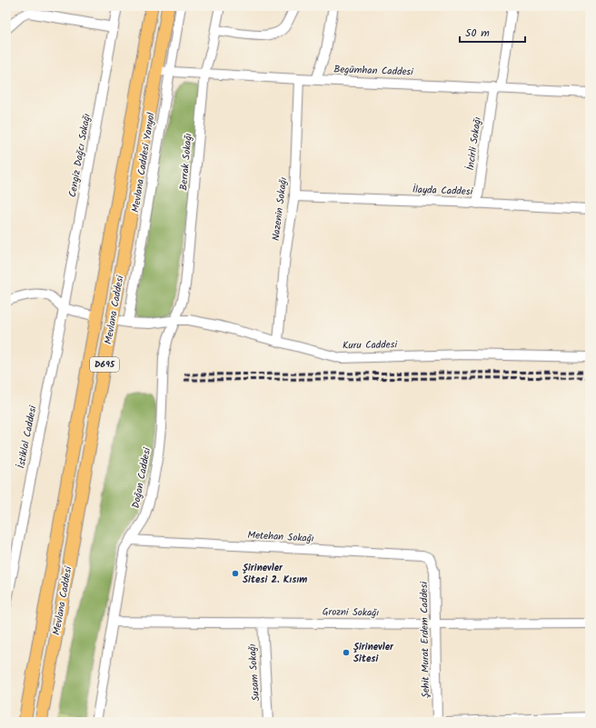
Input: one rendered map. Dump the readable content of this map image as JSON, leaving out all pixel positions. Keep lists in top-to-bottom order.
{
  "streets": {
    "main road": ["Mevlana Caddesi", "D695"],
    "street": [
      "Begümhan Caddesi",
      "İncirli Sokağı",
      "Cengiz Dağcı Sokağı",
      "Berrak Sokağı",
      "Mevlana Caddesi Yanyol",
      "İlayda Caddesi",
      "Nazenin Sokağı",
      "Kuru Caddesi",
      "İstiklal Caddesi",
      "Doğan Caddesi",
      "Metehan Sokağı",
      "Grozni Sokağı",
      "Şehit Murat Erdem Caddesi",
      "Susam Sokağı"
    ]
  },
  "crossings": [
    ["Begümhan Caddesi", "İncirli Sokağı"],
    ["Begümhan Caddesi", "Berrak Sokağı"],
    ["Begümhan Caddesi", "Mevlana Caddesi Yanyol"],
    ["Begümhan Caddesi", "Nazenin Sokağı"],
    ["Begümhan Caddesi", "Mevlana Caddesi"],
    ["İncirli Sokağı", "İlayda Caddesi"],
    ["Cengiz Dağcı Sokağı", "İstiklal Caddesi"],
    ["Berrak Sokağı", "Kuru Caddesi"],
    ["Berrak Sokağı", "Doğan Caddesi"],
    ["Mevlana Caddesi Yanyol", "Kuru Caddesi"],
    ["İlayda Caddesi", "Nazenin Sokağı"],
    ["Nazenin Sokağı", "Kuru Caddesi"],
    ["Mevlana Caddesi", "Kuru Caddesi"],
    ["Kuru Caddesi", "Doğan Caddesi"],
    ["Doğan Caddesi", "Metehan Sokağı"],
    ["Doğan Caddesi", "Grozni Sokağı"],
    ["Metehan Sokağı", "Şehit Murat Erdem Caddesi"],
    ["Grozni Sokağı", "Şehit Murat Erdem Caddesi"],
    ["Grozni Sokağı", "Susam Sokağı"]
  ],
  "places": ["Şirinevler Sitesi 2. Kısım", "Şirinevler Sitesi"],
  "scale_bar": "50 m"
}
